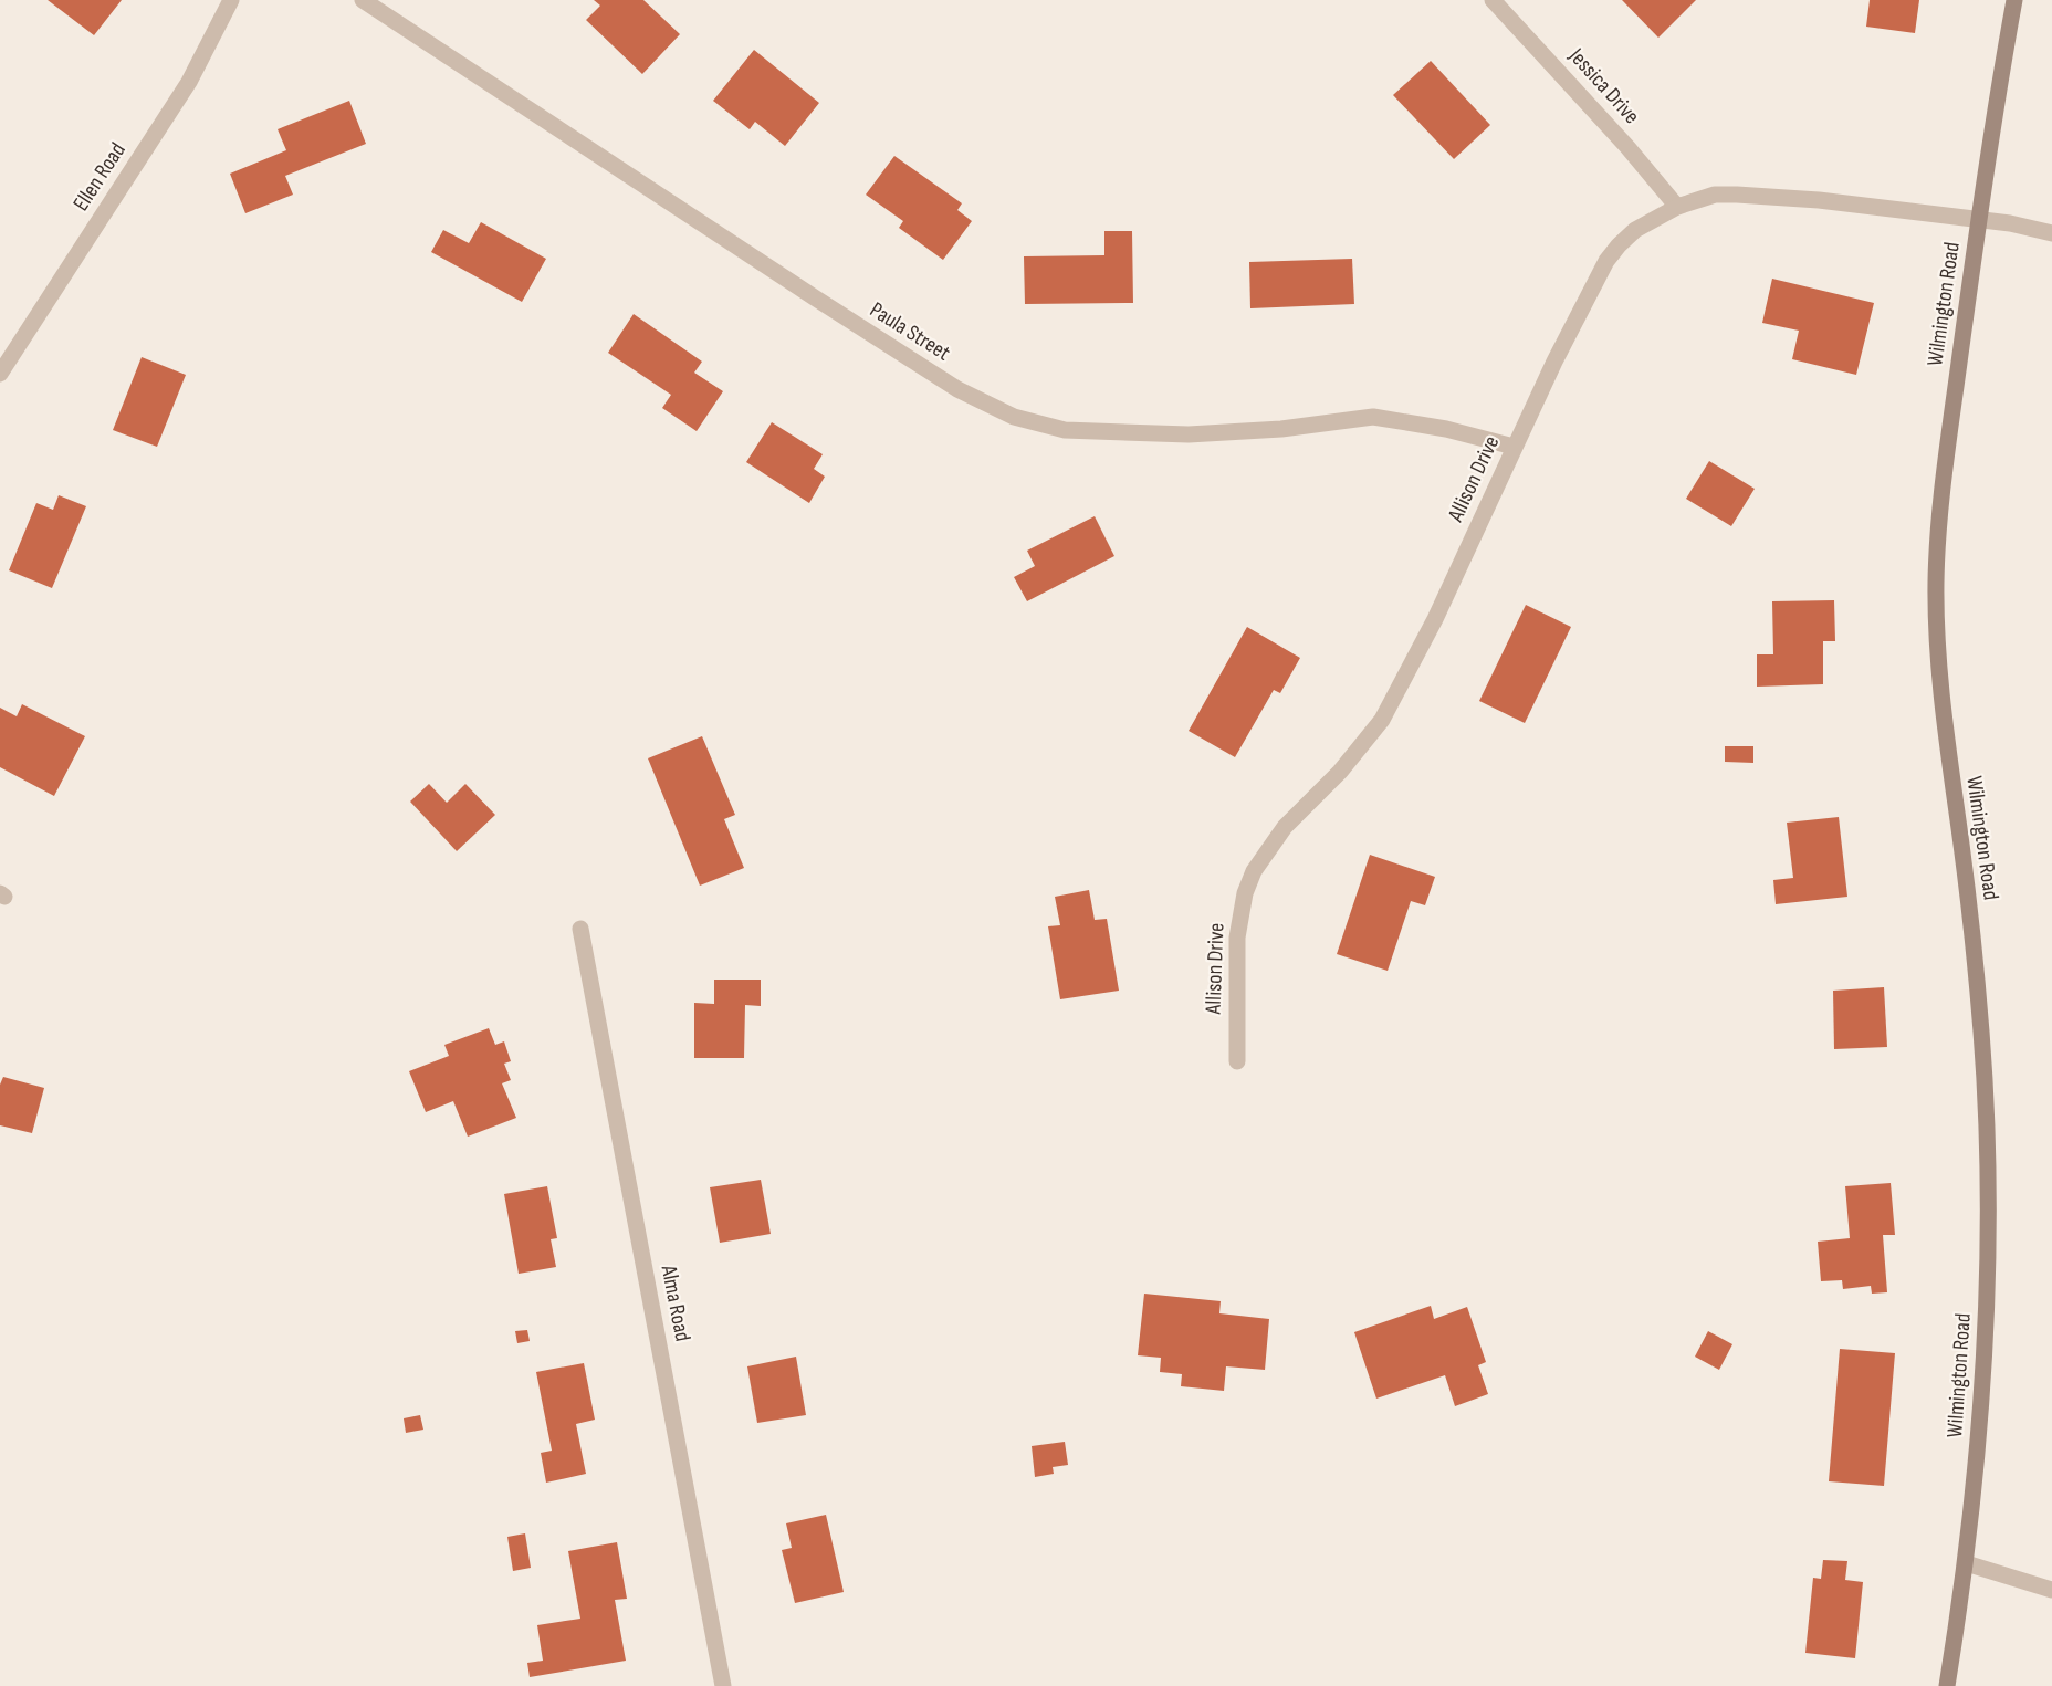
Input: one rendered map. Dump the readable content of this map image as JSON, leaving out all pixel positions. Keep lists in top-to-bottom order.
{
  "streets": {
    "main road": ["Wilmington Road"],
    "street": [
      "Jessica Drive",
      "Ellen Road",
      "Paula Street",
      "Allison Drive",
      "Alma Road"
    ]
  },
  "crossings": [
    ["Jessica Drive", "Allison Drive"],
    ["Wilmington Road", "Allison Drive"],
    ["Paula Street", "Allison Drive"]
  ]
}
